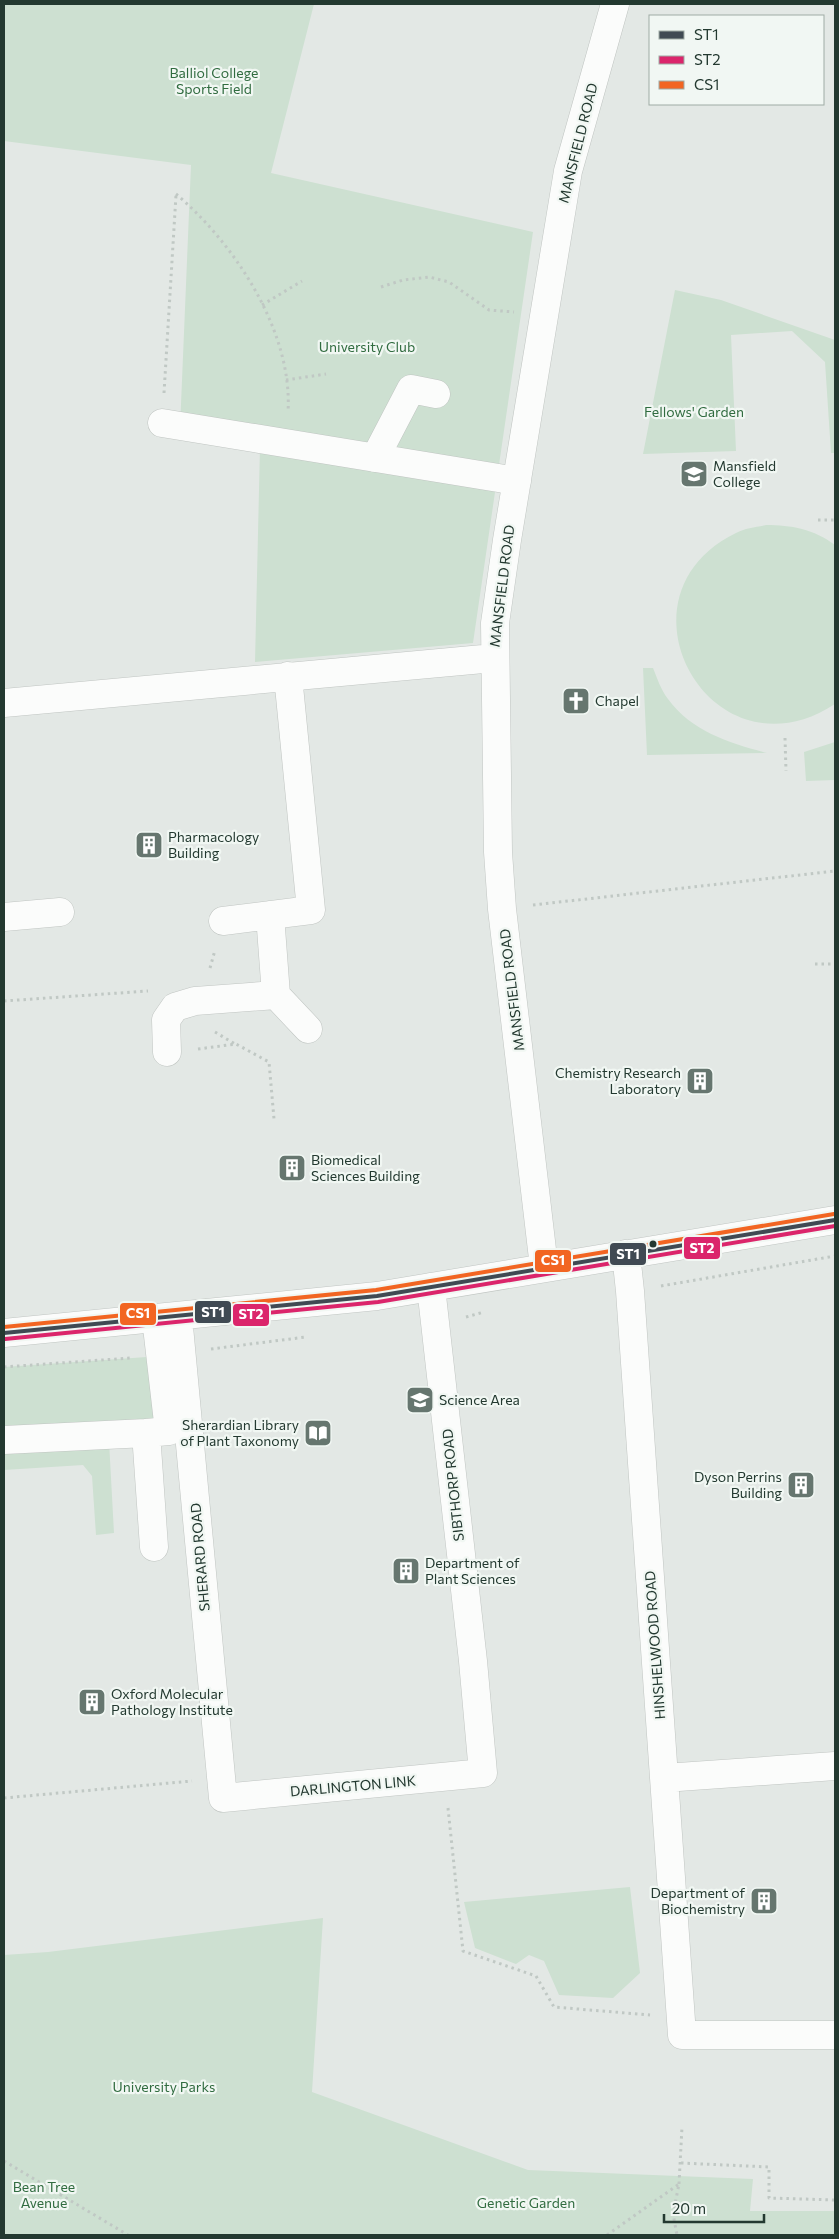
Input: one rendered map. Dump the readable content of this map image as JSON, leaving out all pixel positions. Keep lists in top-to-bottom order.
{
  "streets": {
    "street": [
      "MANSFIELD ROAD",
      "SIBTHORP ROAD",
      "SHERARD ROAD",
      "HINSHELWOOD ROAD",
      "DARLINGTON LINK"
    ]
  },
  "crossings": [
    ["SIBTHORP ROAD", "DARLINGTON LINK"],
    ["SHERARD ROAD", "DARLINGTON LINK"]
  ],
  "parks": [
    "Balliol College Sports Field",
    "University Club",
    "Fellows' Garden",
    "University Parks",
    "Bean Tree Avenue",
    "Genetic Garden"
  ],
  "places": {
    "school or university": ["Mansfield College", "Science Area"],
    "church": ["Chapel"],
    "building": [
      "Pharmacology Building",
      "Chemistry Research Laboratory",
      "Biomedical Sciences Building",
      "Dyson Perrins Building",
      "Department of Plant Sciences",
      "Oxford Molecular Pathology Institute",
      "Department of Biochemistry"
    ],
    "library": ["Sherardian Library of Plant Taxonomy"]
  },
  "lines": ["transit line CS1", "transit line ST1", "transit line ST2"],
  "legend": ["ST1", "ST2", "CS1"],
  "scale_bar": "20 m"
}
